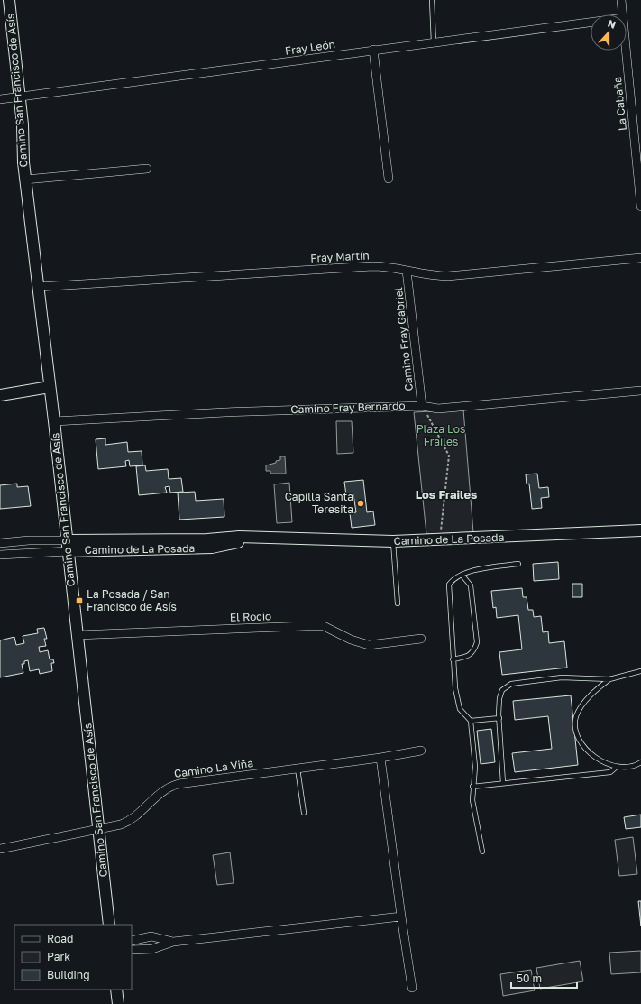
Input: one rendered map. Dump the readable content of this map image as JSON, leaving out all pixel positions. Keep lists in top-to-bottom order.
{
  "streets": {
    "main road": ["Camino San Francisco de Asís", "Camino de La Posada"],
    "street": [
      "Fray León",
      "La Cabaña",
      "Fray Martín",
      "Camino Fray Gabriel",
      "Camino Fray Bernardo",
      "El Rocio",
      "Camino La Viña"
    ]
  },
  "crossings": [
    ["Fray León", "Camino San Francisco de Asís"],
    ["Camino San Francisco de Asís", "Fray Martín"],
    ["Camino San Francisco de Asís", "Camino Fray Bernardo"],
    ["Camino San Francisco de Asís", "Camino de La Posada"],
    ["Camino San Francisco de Asís", "El Rocio"],
    ["Camino San Francisco de Asís", "Camino La Viña"],
    ["Fray Martín", "Camino Fray Gabriel"],
    ["Camino Fray Gabriel", "Camino Fray Bernardo"]
  ],
  "districts": ["Los Frailes"],
  "parks": ["Plaza Los Frailes"],
  "places": {
    "other": ["Capilla Santa Teresita"],
    "transit": ["La Posada / San Francisco de Asís"]
  },
  "legend": ["Road", "Park", "Building"],
  "scale_bar": "50 m",
  "north": "top"
}
